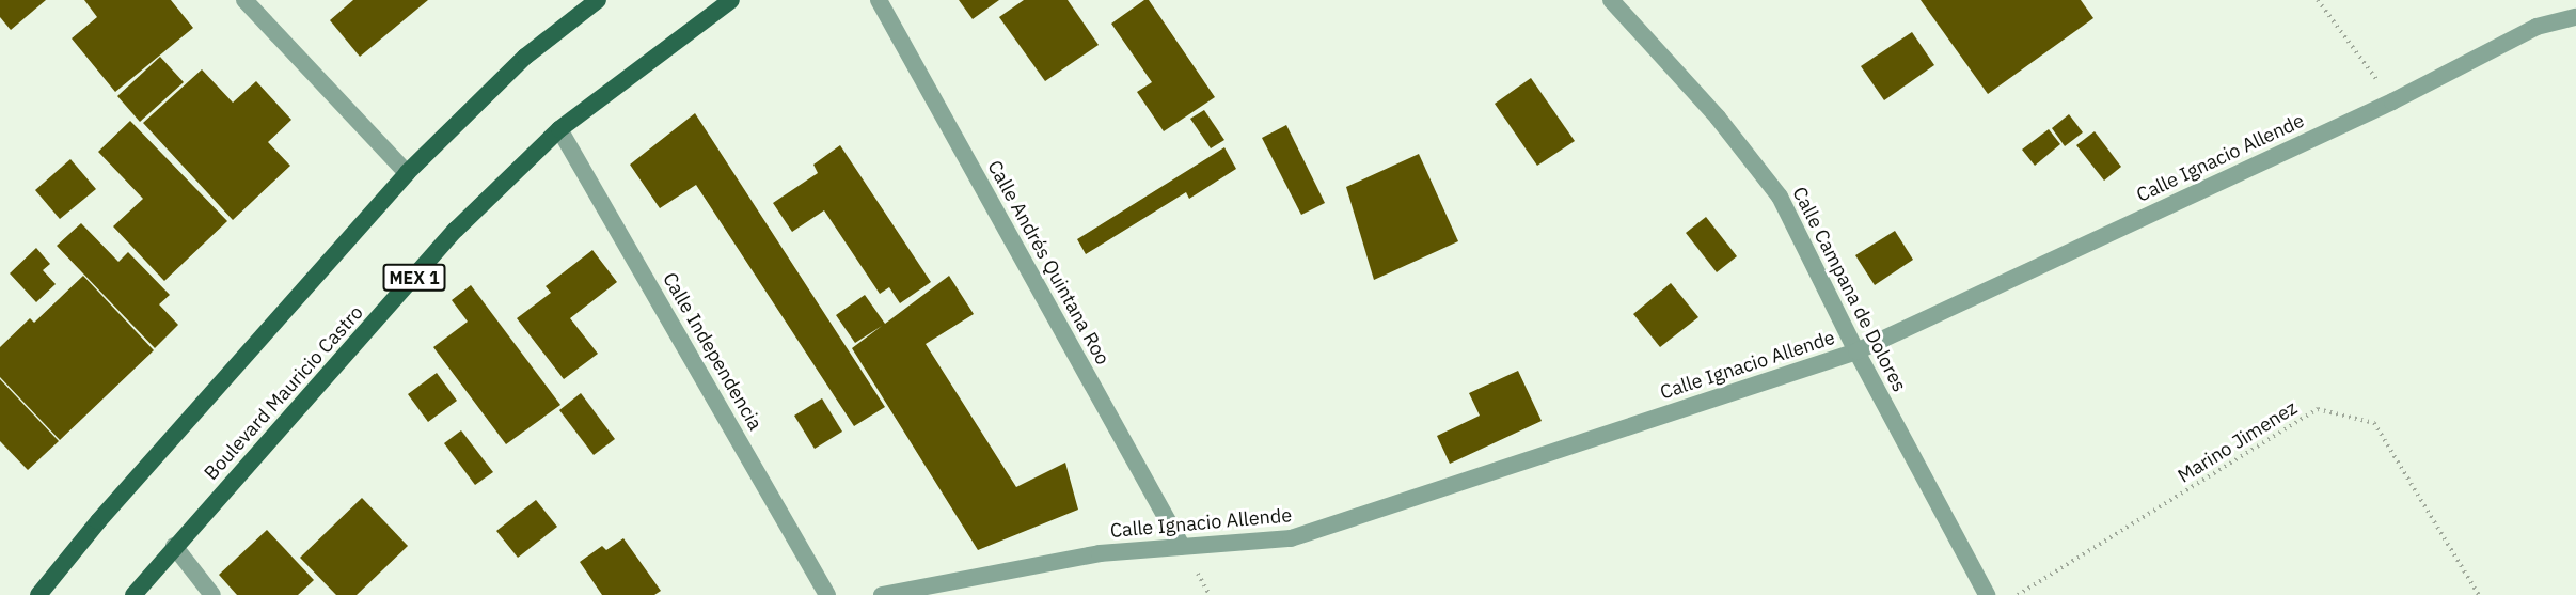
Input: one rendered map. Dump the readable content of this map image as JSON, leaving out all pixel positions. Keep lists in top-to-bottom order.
{
  "streets": {
    "main road": ["MEX 1", "Boulevard Mauricio Castro"],
    "street": [
      "Calle Ignacio Allende",
      "Calle Andrés Quintana Roo",
      "Calle Campana de Dolores",
      "Calle Independencia"
    ],
    "path": ["Marino Jimenez"]
  },
  "crossings": [
    ["Calle Ignacio Allende", "Calle Andrés Quintana Roo"],
    ["Calle Ignacio Allende", "Calle Campana de Dolores"],
    ["Calle Independencia", "Boulevard Mauricio Castro"]
  ]
}
